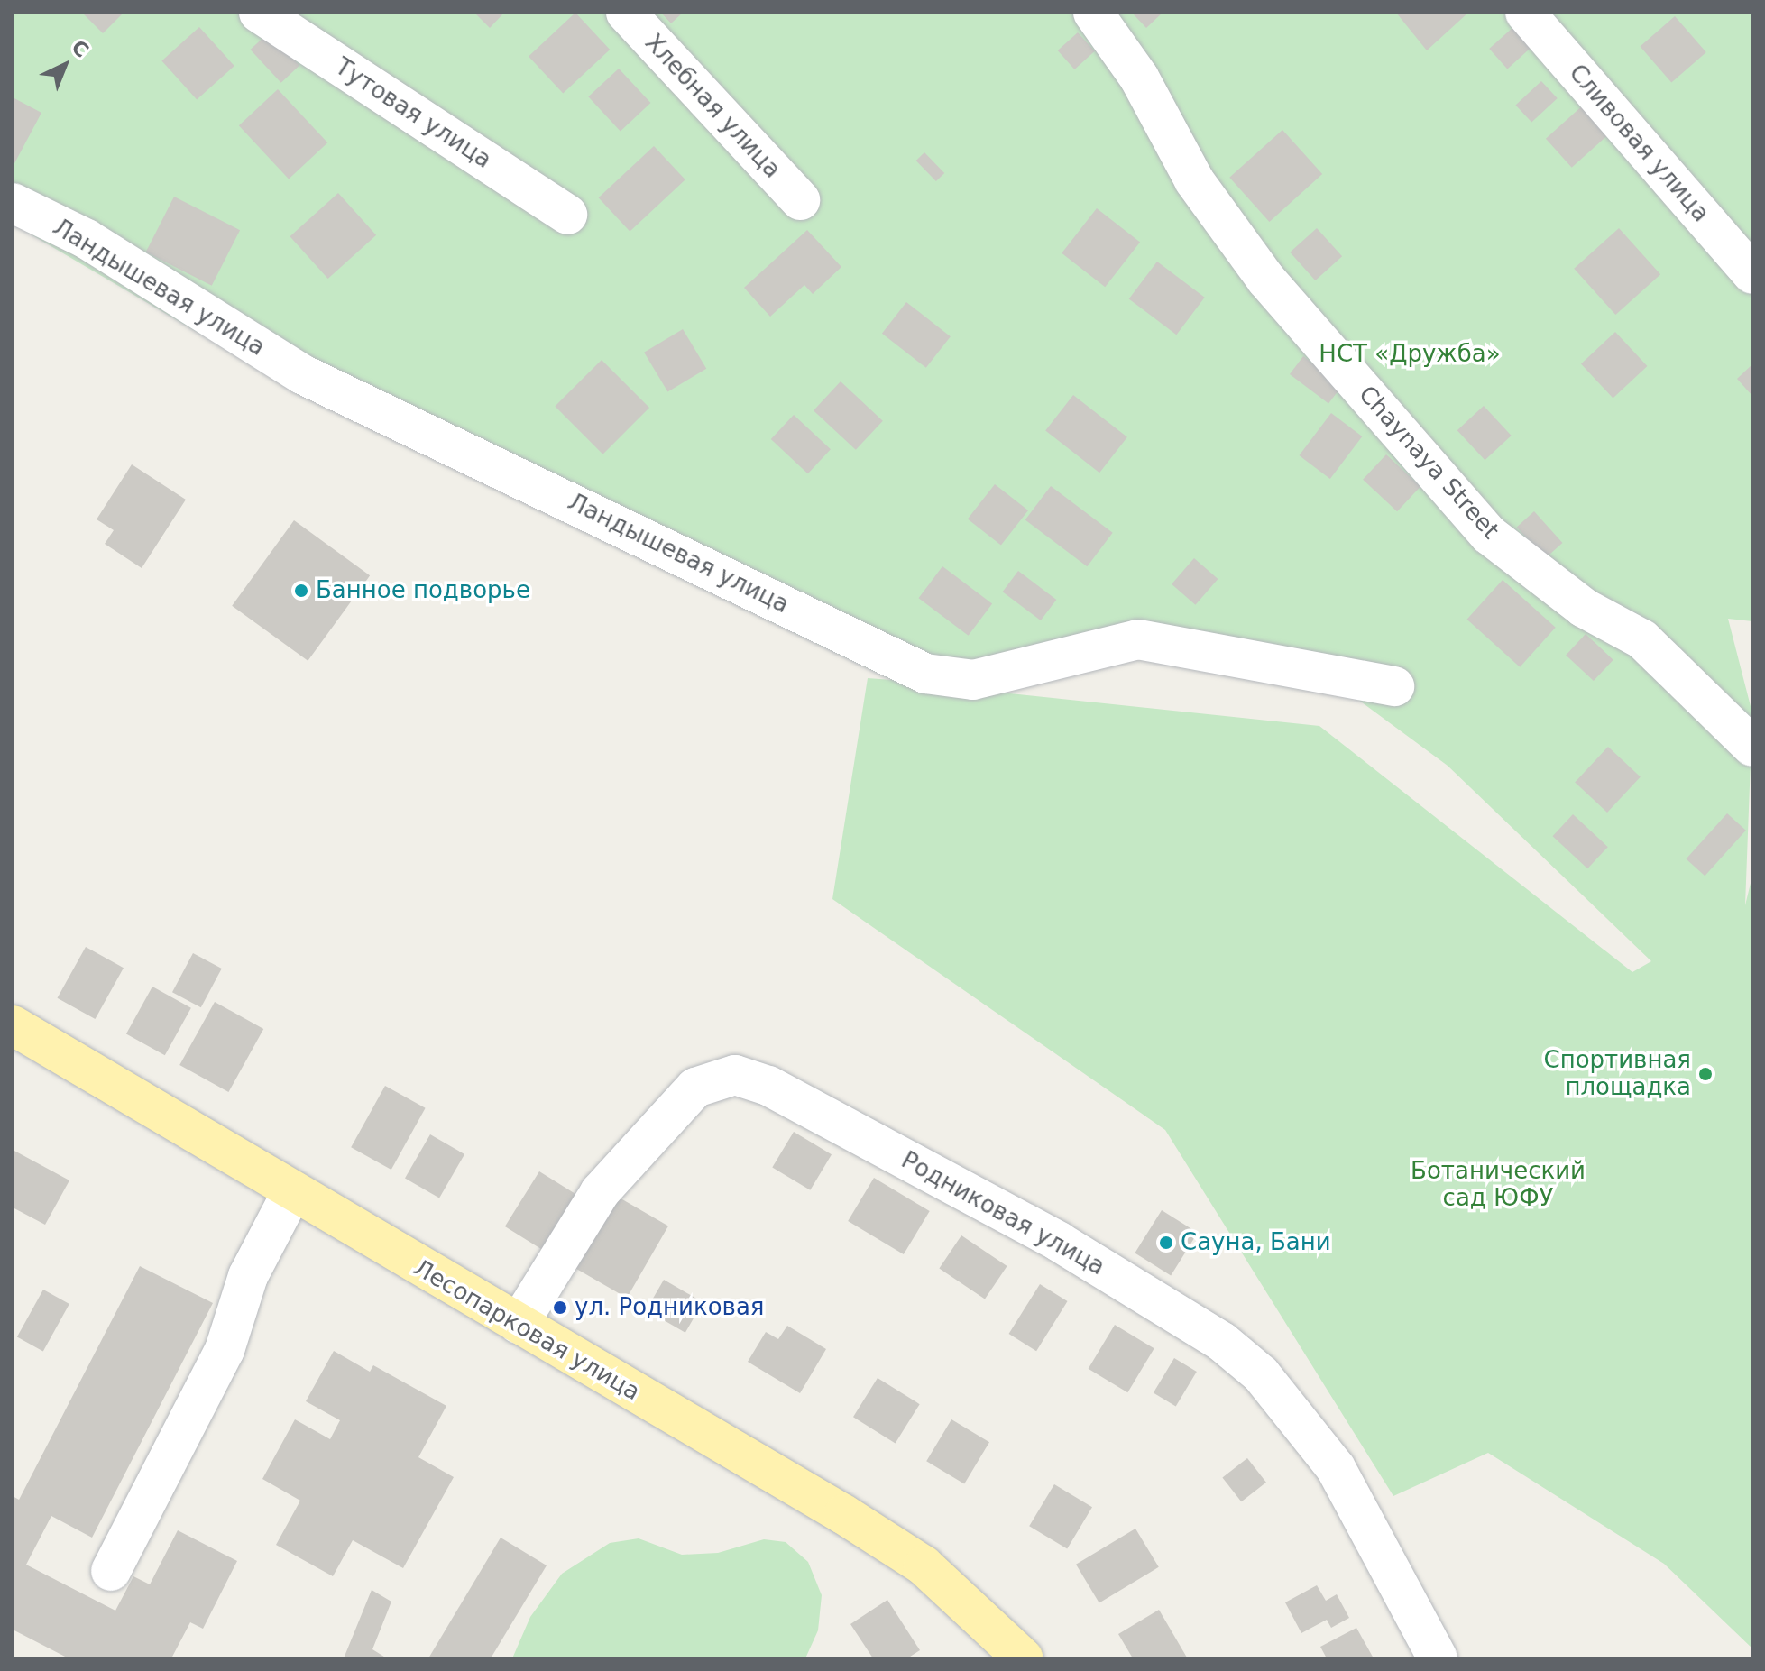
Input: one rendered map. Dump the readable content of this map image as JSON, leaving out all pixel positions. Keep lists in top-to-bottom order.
{
  "streets": {
    "main road": ["Лесопарковая улица"],
    "street": [
      "Хлебная улица",
      "Тутовая улица",
      "Сливовая улица",
      "Ландышевая улица",
      "Chaynaya Street",
      "Родниковая улица"
    ]
  },
  "crossings": [
    ["Родниковая улица", "Лесопарковая улица"]
  ],
  "parks": ["НСТ «Дружба»", "Ботанический сад ЮФУ"],
  "places": [
    "Банное подворье",
    "Спортивная площадка",
    "Сауна, Бани",
    "ул. Родниковая"
  ],
  "north": "top right"
}
